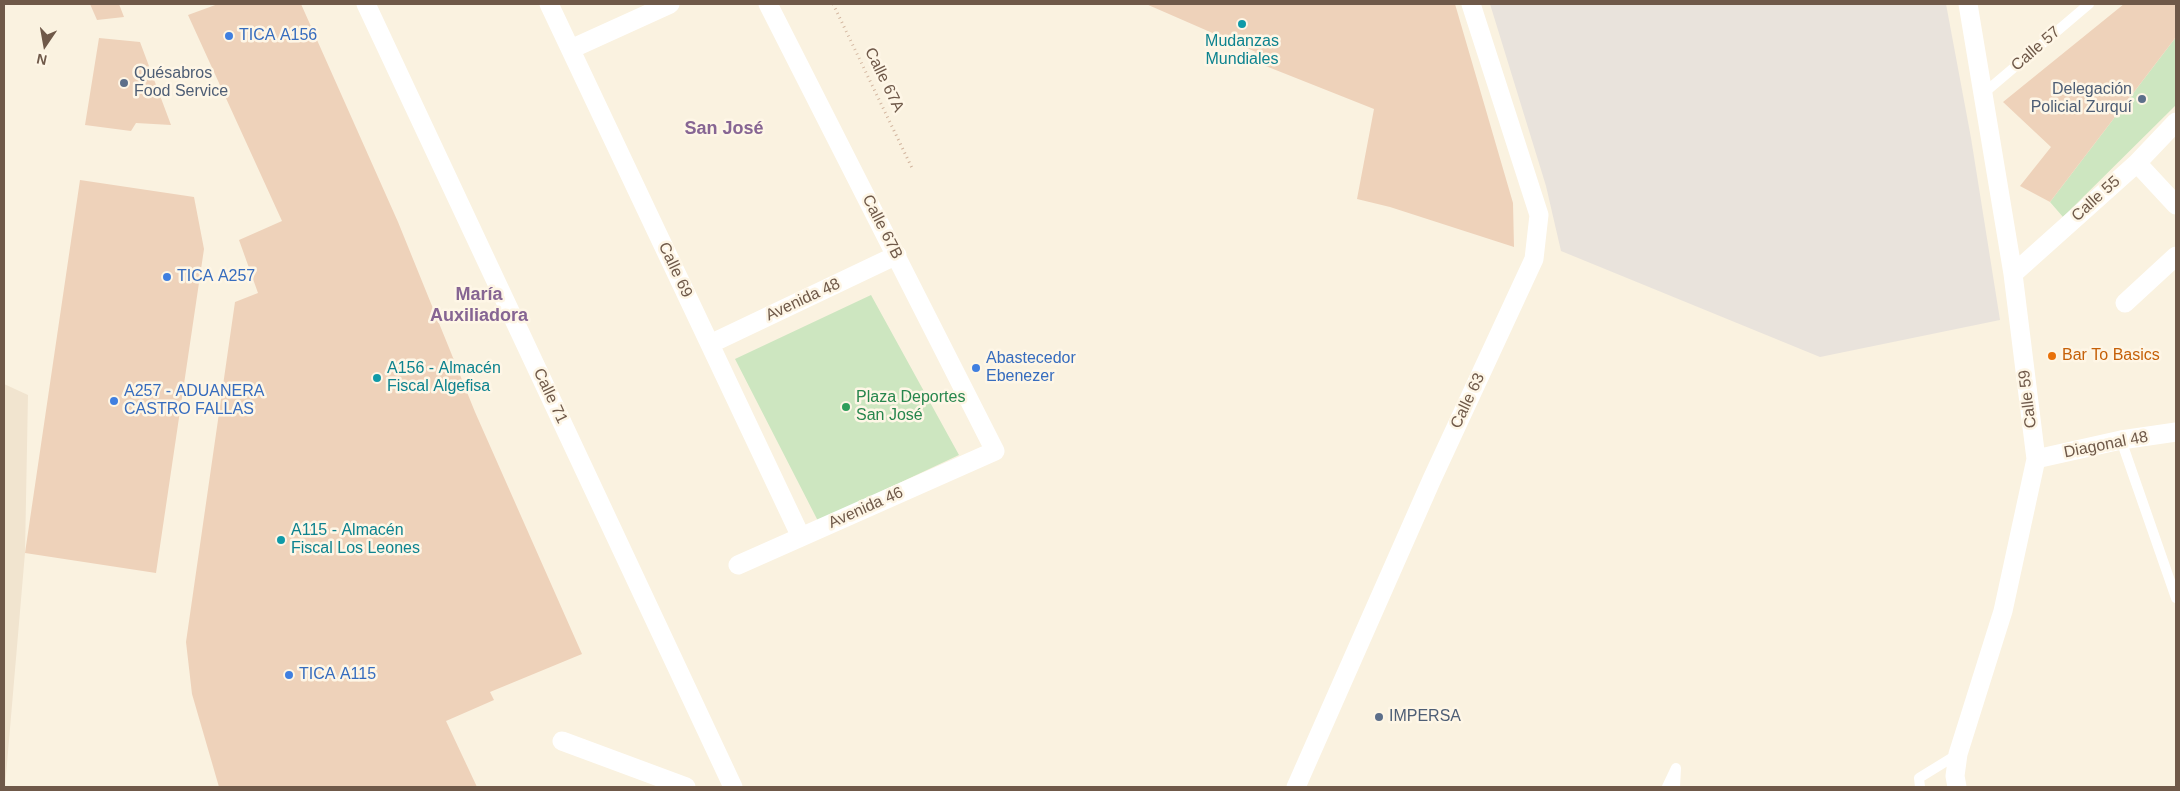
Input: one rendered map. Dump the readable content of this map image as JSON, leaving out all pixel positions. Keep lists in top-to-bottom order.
{
  "streets": {
    "street": [
      "Calle 55",
      "Calle 67B",
      "Calle 69",
      "Avenida 48",
      "Calle 71",
      "Calle 59",
      "Calle 63",
      "Diagonal 48",
      "Avenida 46"
    ],
    "lane": ["Calle 57"],
    "path": ["Calle 67A"]
  },
  "crossings": [
    ["Calle 57", "Calle 59"],
    ["Calle 55", "Calle 59"],
    ["Calle 67B", "Avenida 48"],
    ["Calle 67B", "Avenida 46"],
    ["Calle 69", "Avenida 48"],
    ["Calle 69", "Avenida 46"],
    ["Calle 59", "Diagonal 48"]
  ],
  "districts": ["San José", "María Auxiliadora"],
  "places": [
    "Mudanzas Mundiales",
    "TICA A156",
    "Quésabros Food Service",
    "Delegación Policial Zurquí",
    "TICA A257",
    "Bar To Basics",
    "Abastecedor Ebenezer",
    "A156 - Almacén Fiscal Algefisa",
    "A257 - ADUANERA CASTRO FALLAS",
    "Plaza Deportes San José",
    "A115 - Almacén Fiscal Los Leones",
    "TICA A115",
    "IMPERSA"
  ],
  "north": "bottom"
}
